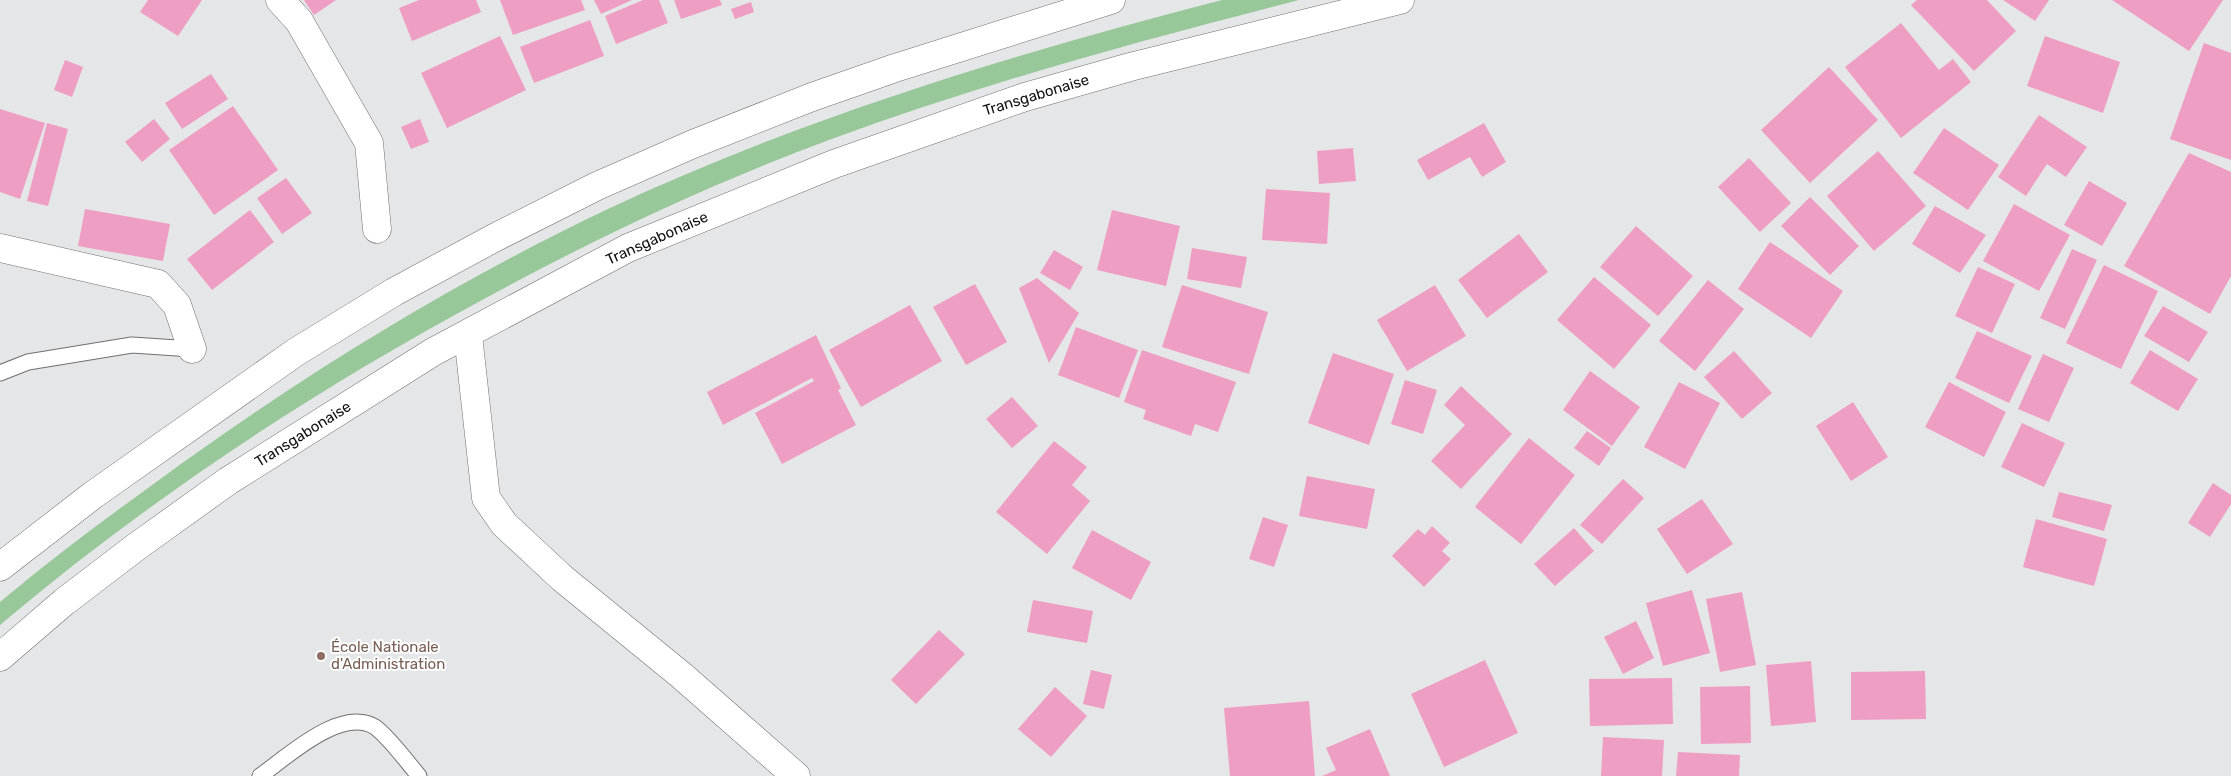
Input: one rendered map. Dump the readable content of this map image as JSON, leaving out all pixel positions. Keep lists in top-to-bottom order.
{
  "streets": {
    "main road": ["Transgabonaise"]
  },
  "places": ["École Nationale d'Administration"]
}
